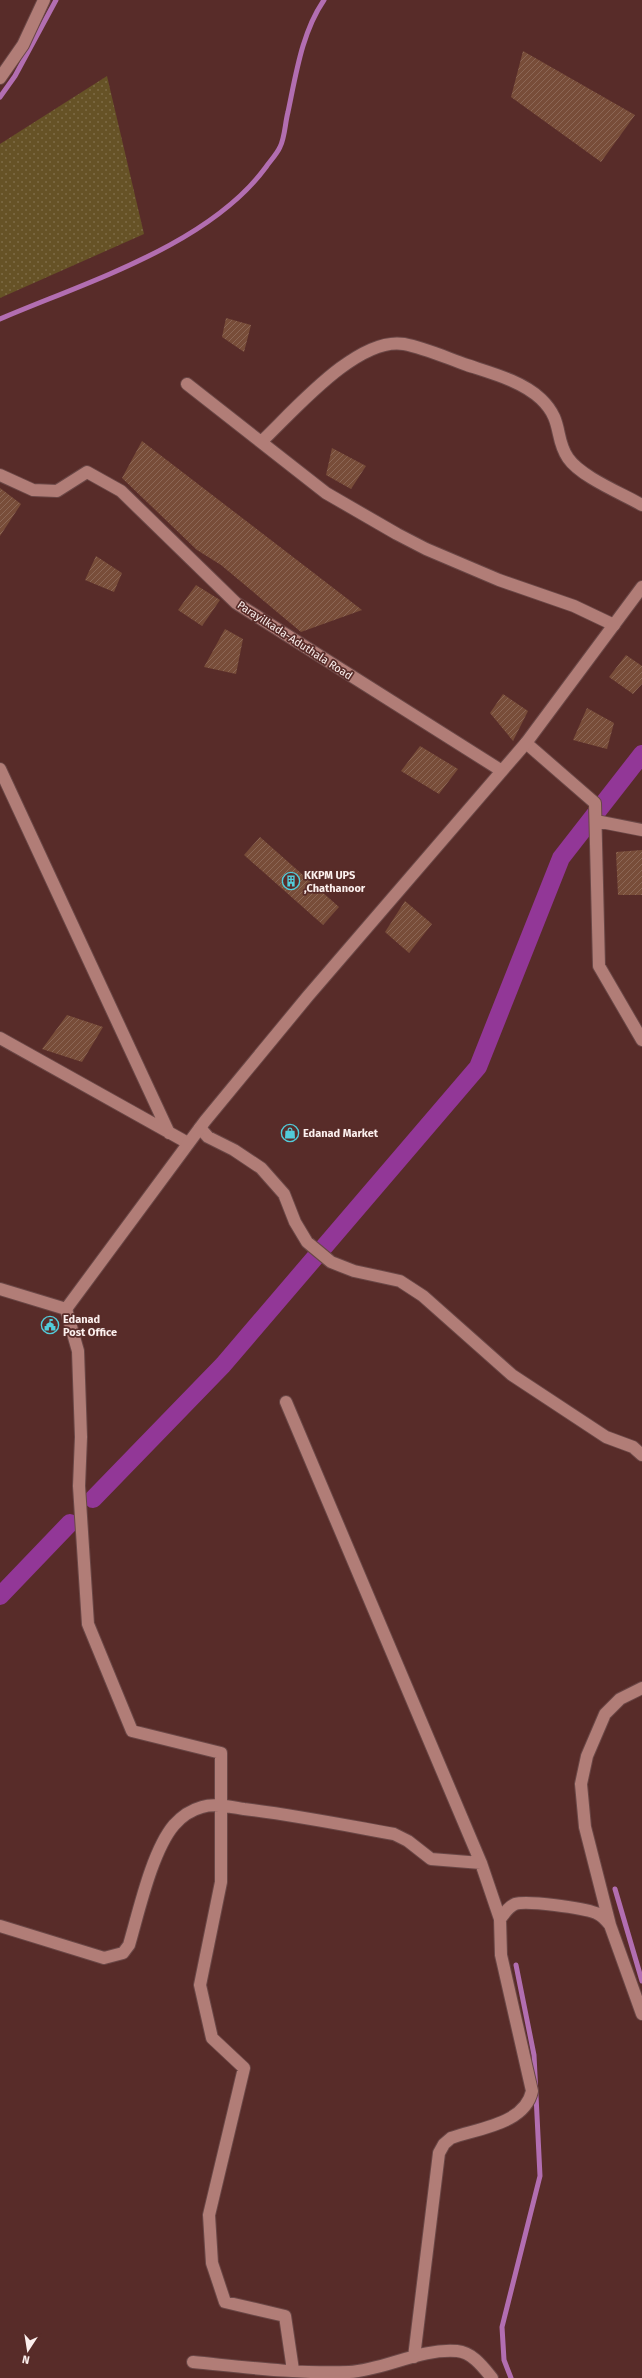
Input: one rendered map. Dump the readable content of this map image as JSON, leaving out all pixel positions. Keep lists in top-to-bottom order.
{
  "streets": {
    "street": ["Parayilkada-Aduthala Road"]
  },
  "places": {
    "building": ["KKPM UPS ,Chathanoor"],
    "shop": ["Edanad Market"],
    "public building": ["Edanad Post Office"]
  },
  "north": "bottom"
}
